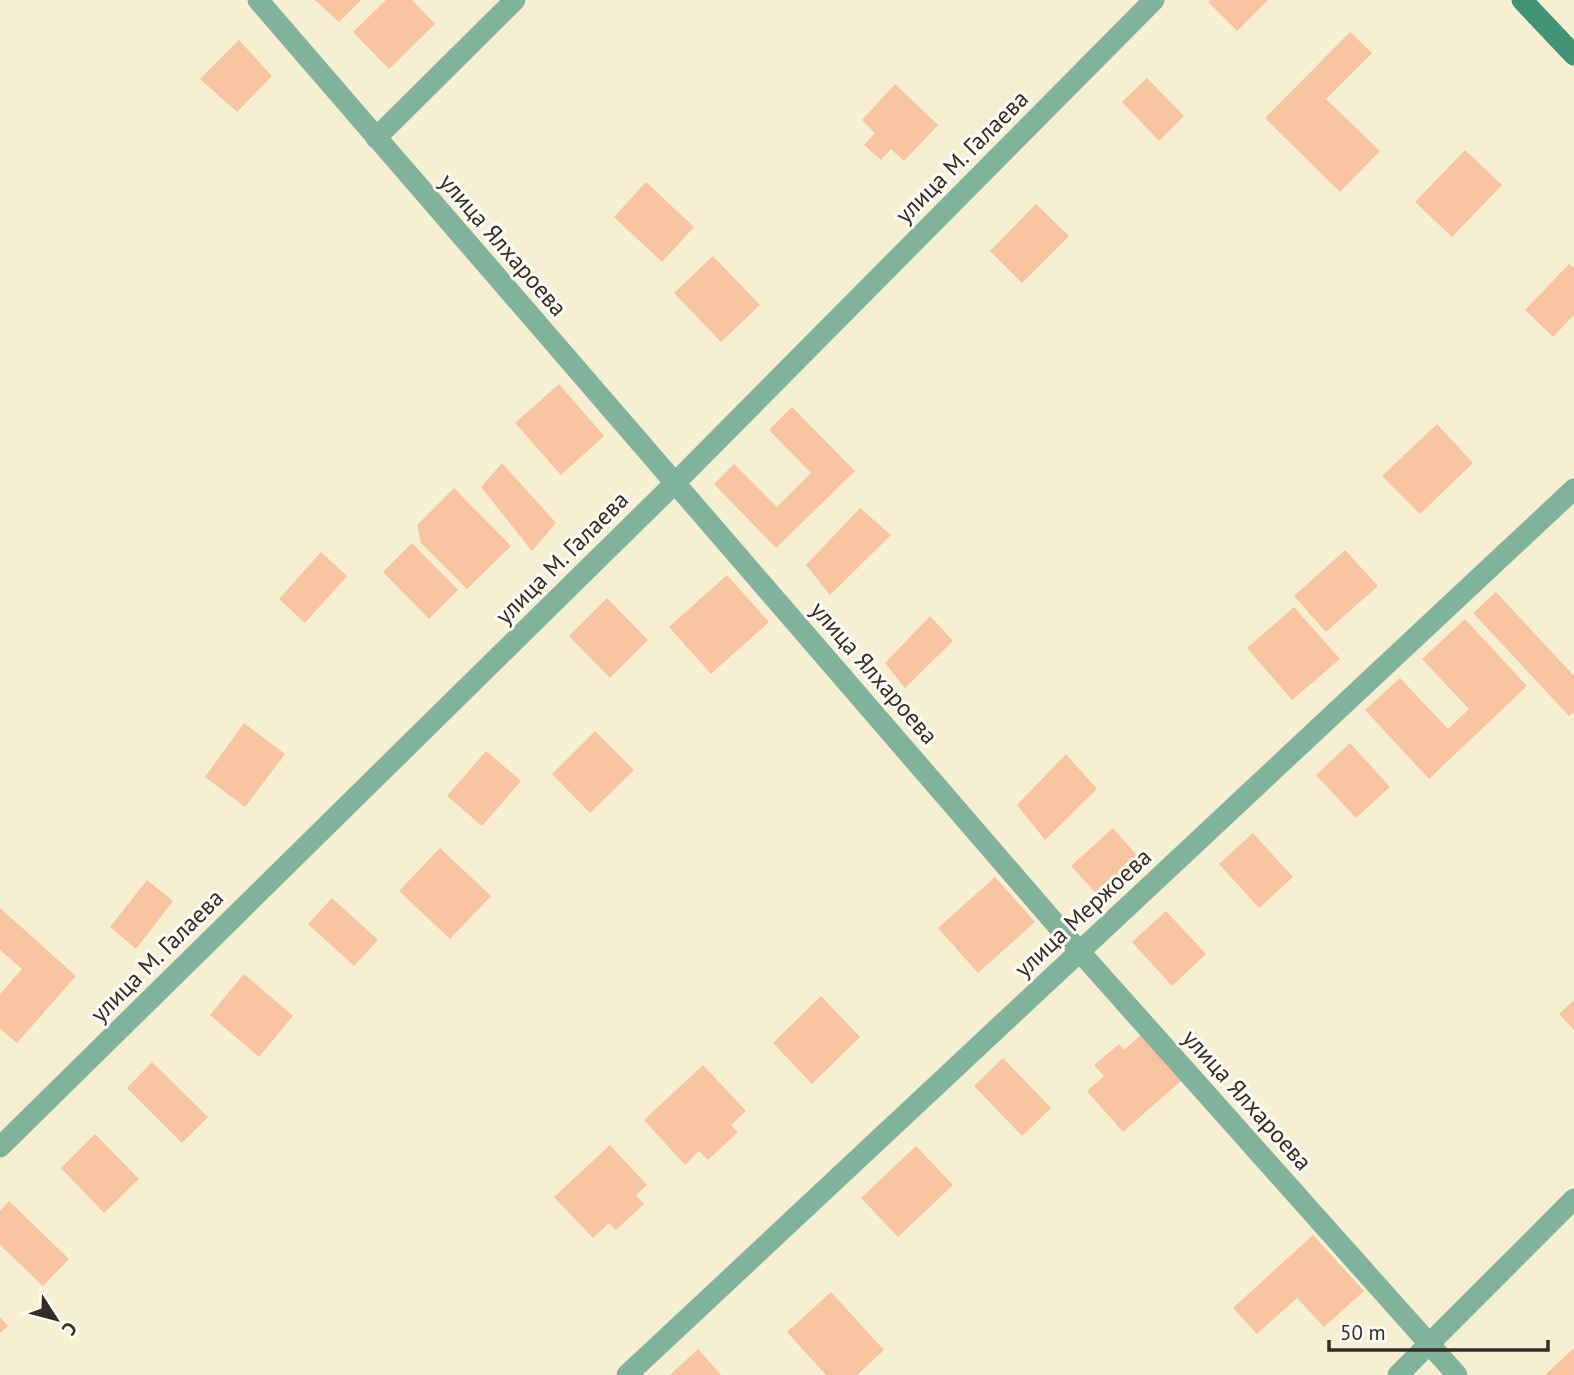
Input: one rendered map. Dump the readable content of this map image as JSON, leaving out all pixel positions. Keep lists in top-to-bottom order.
{
  "streets": {
    "street": ["улица М. Галаева", "улица Ялхароева", "улица Мержоева"]
  },
  "crossings": [
    ["улица М. Галаева", "улица Ялхароева"],
    ["улица Ялхароева", "улица Мержоева"]
  ],
  "scale_bar": "50 m",
  "north": "bottom right"
}
